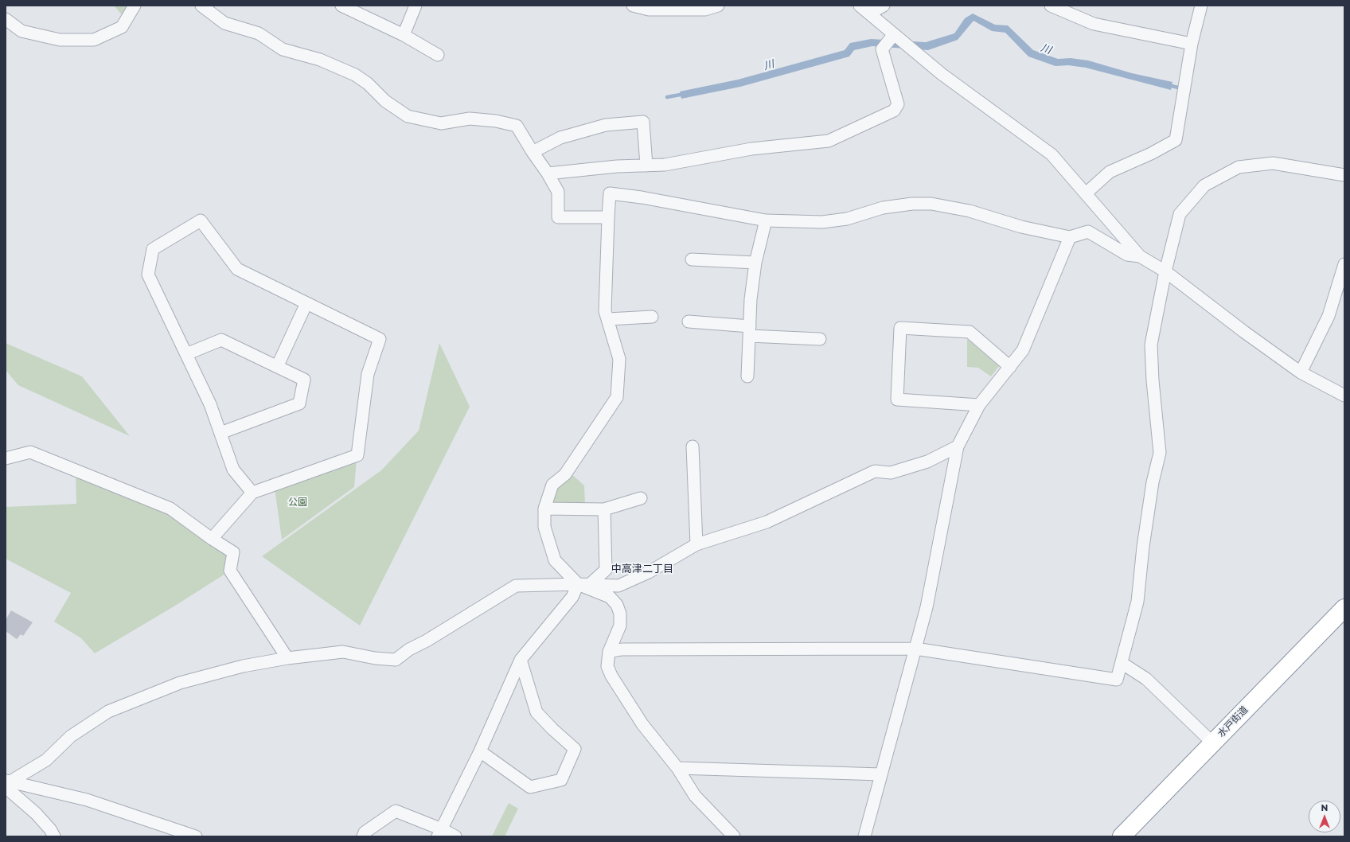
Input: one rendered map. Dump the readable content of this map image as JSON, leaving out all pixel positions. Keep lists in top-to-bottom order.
{
  "streets": {
    "highway": ["水戸街道"]
  },
  "districts": ["中高津二丁目"],
  "water": ["川"],
  "parks": ["公園"],
  "north": "top"
}
